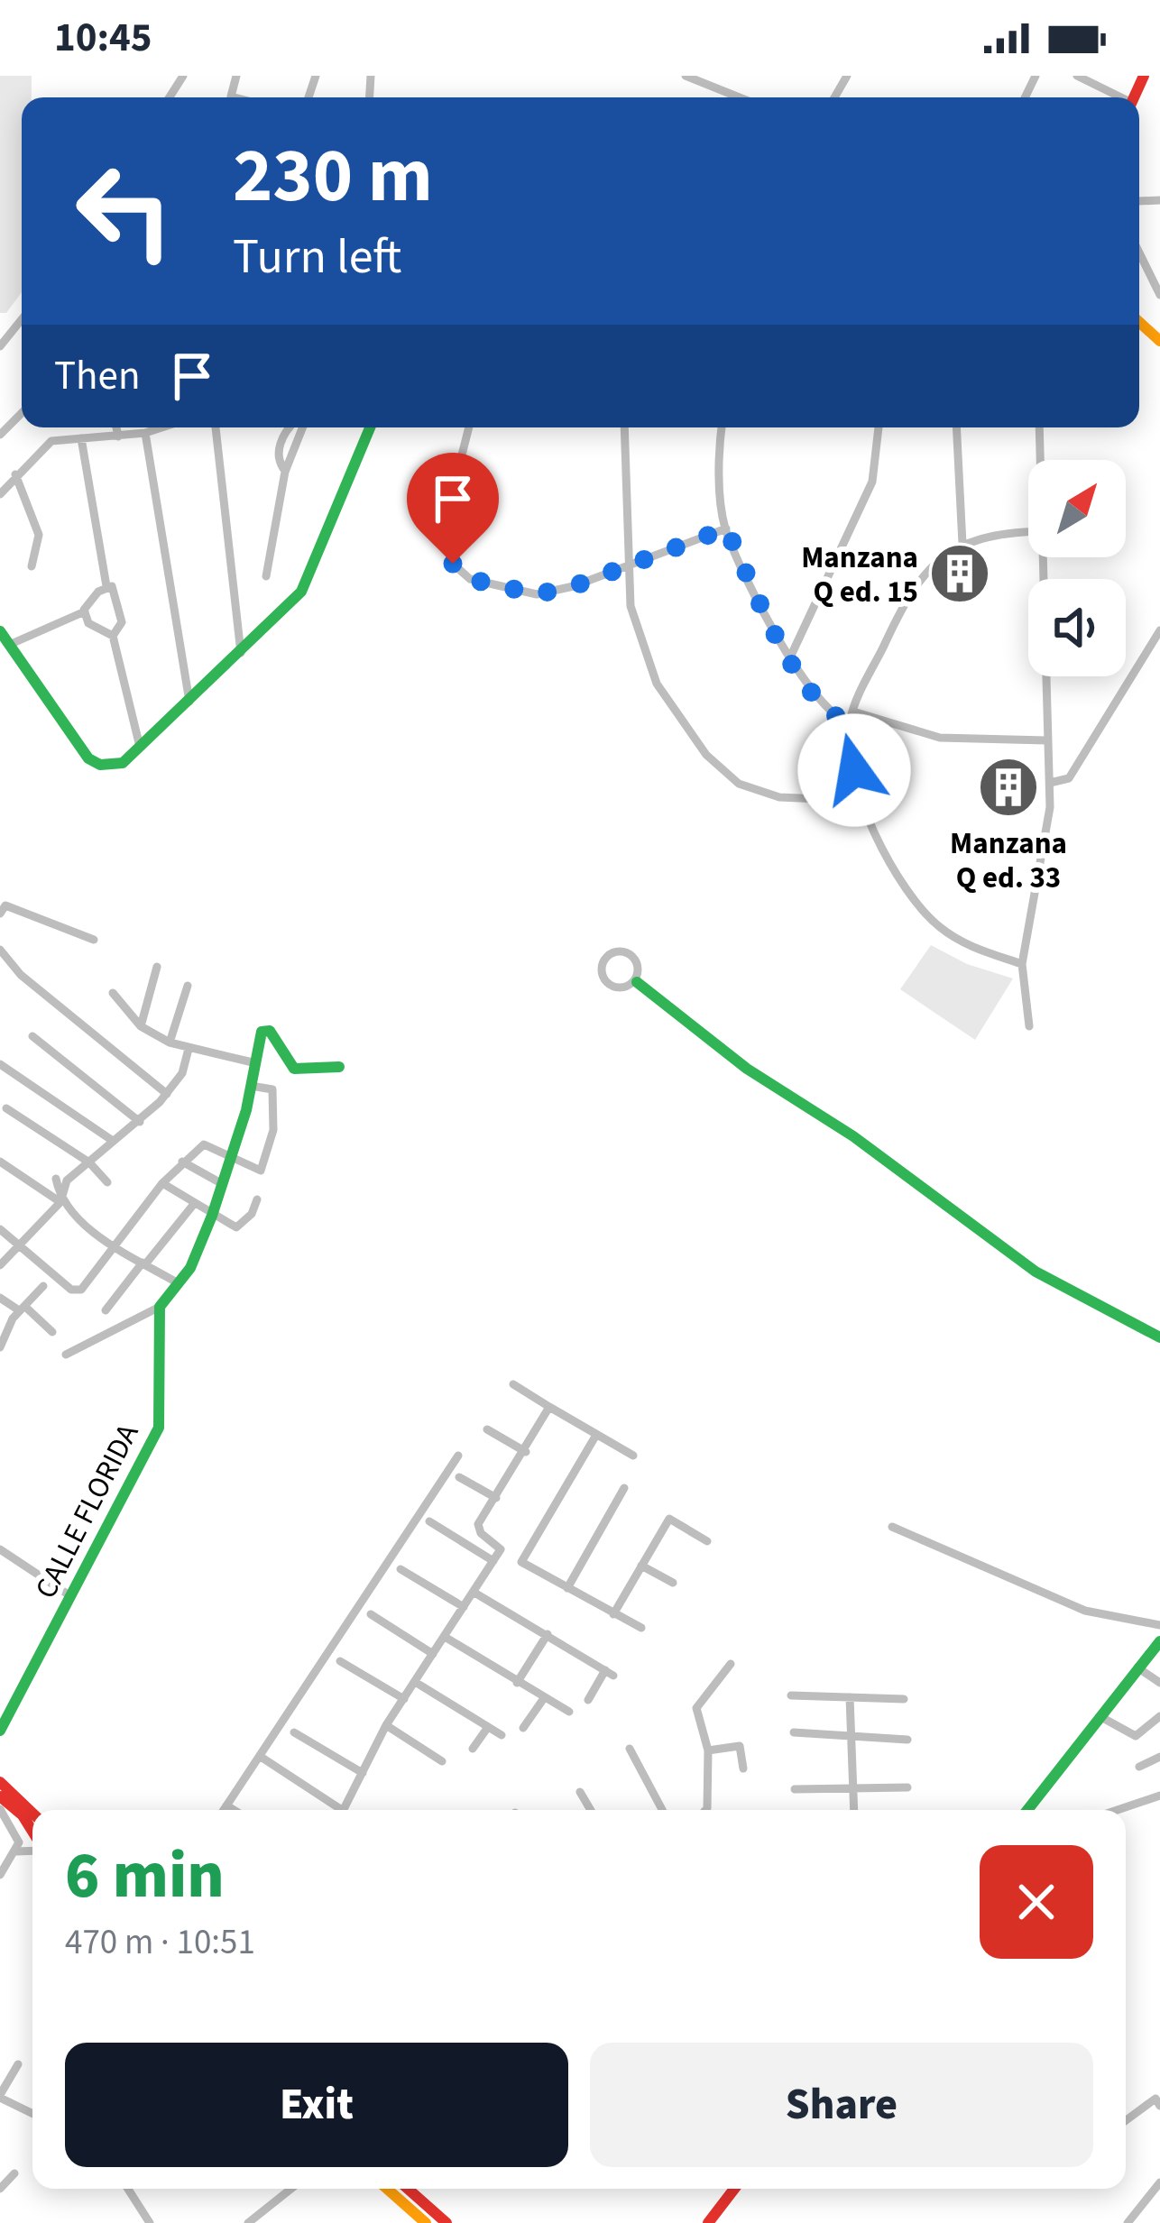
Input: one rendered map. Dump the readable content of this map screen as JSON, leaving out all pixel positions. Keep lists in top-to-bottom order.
{
  "streets": {
    "street": ["CALLE FLORIDA"]
  },
  "places": {
    "building": ["Manzana Q ed. 15", "Manzana Q ed. 33"]
  },
  "north": "top right",
  "page": {
    "status": "10:45",
    "turn": ["230 m", "Turn left"],
    "then": "Then",
    "heading": ["6 min", "470 m · 10:51"],
    "buttons": ["Exit", "Share"]
  }
}
